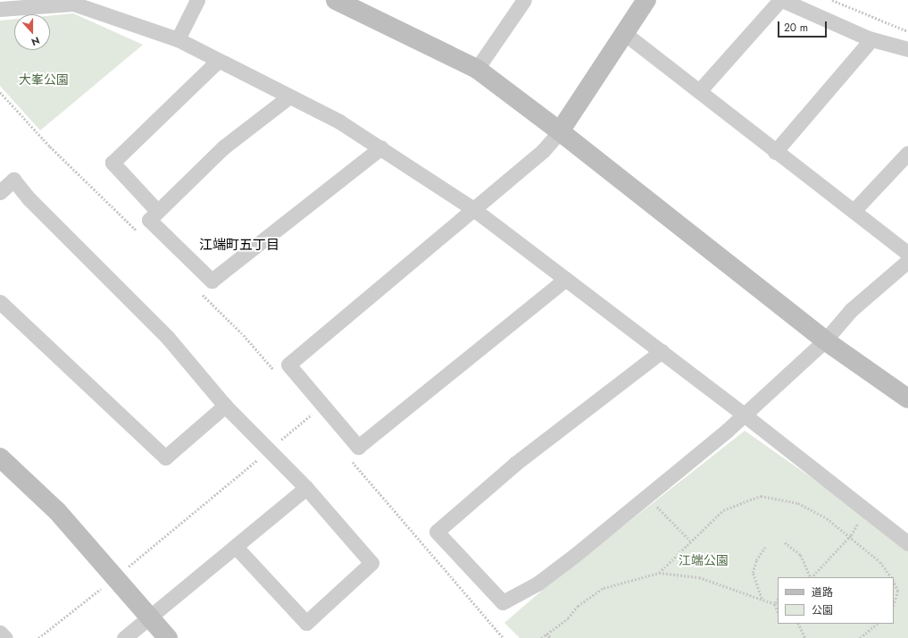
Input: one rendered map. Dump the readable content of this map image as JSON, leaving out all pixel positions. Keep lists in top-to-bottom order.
{
  "districts": ["江端町五丁目"],
  "parks": ["大峯公園", "江端公園"],
  "legend": ["道路", "公園"],
  "scale_bar": "20 m",
  "north": "bottom"
}
